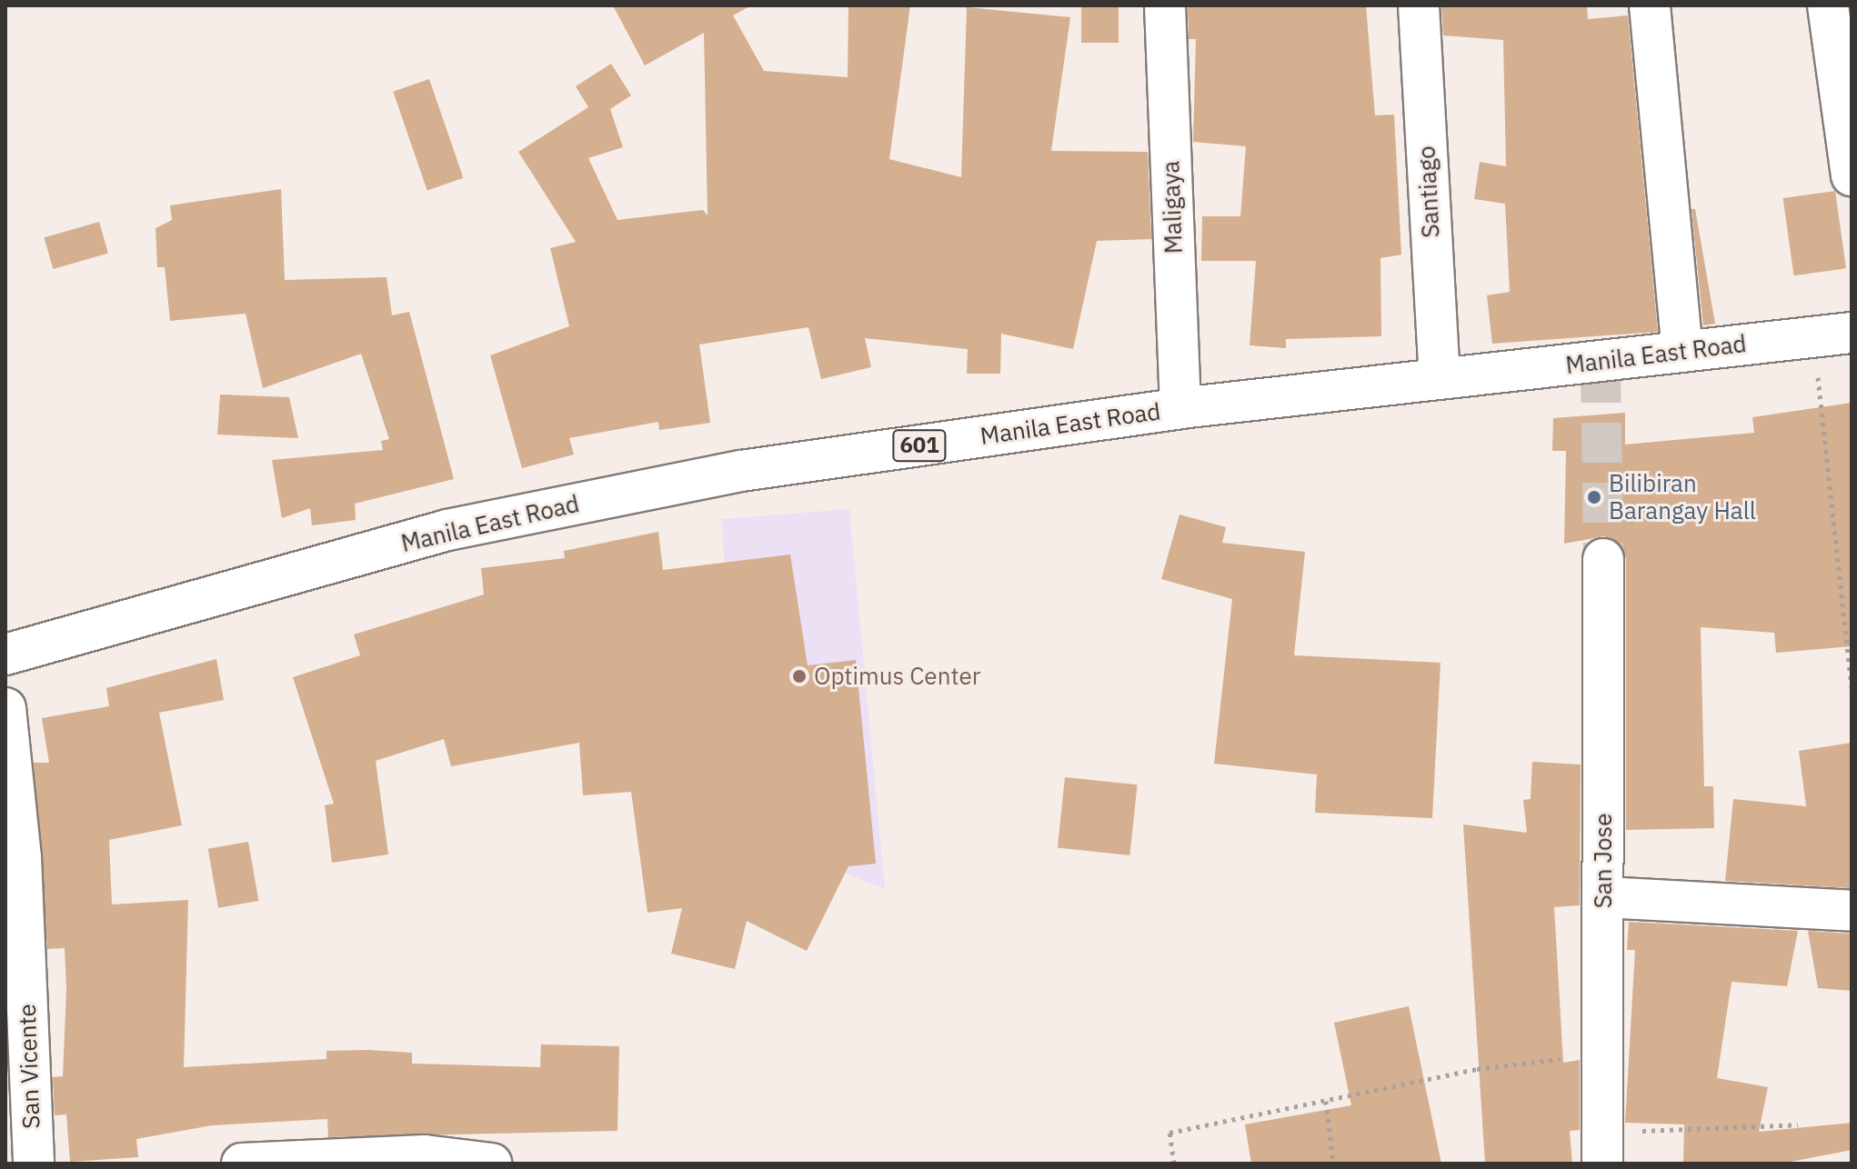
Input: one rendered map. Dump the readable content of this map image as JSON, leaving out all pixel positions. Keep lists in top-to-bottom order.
{
  "streets": {
    "street": [
      "Santiago",
      "Maligaya",
      "Manila East Road",
      "601",
      "San Jose",
      "San Vicente"
    ]
  },
  "crossings": [
    ["Santiago", "Manila East Road"],
    ["Maligaya", "Manila East Road"]
  ],
  "places": ["Bilibiran Barangay Hall", "Optimus Center"]
}
